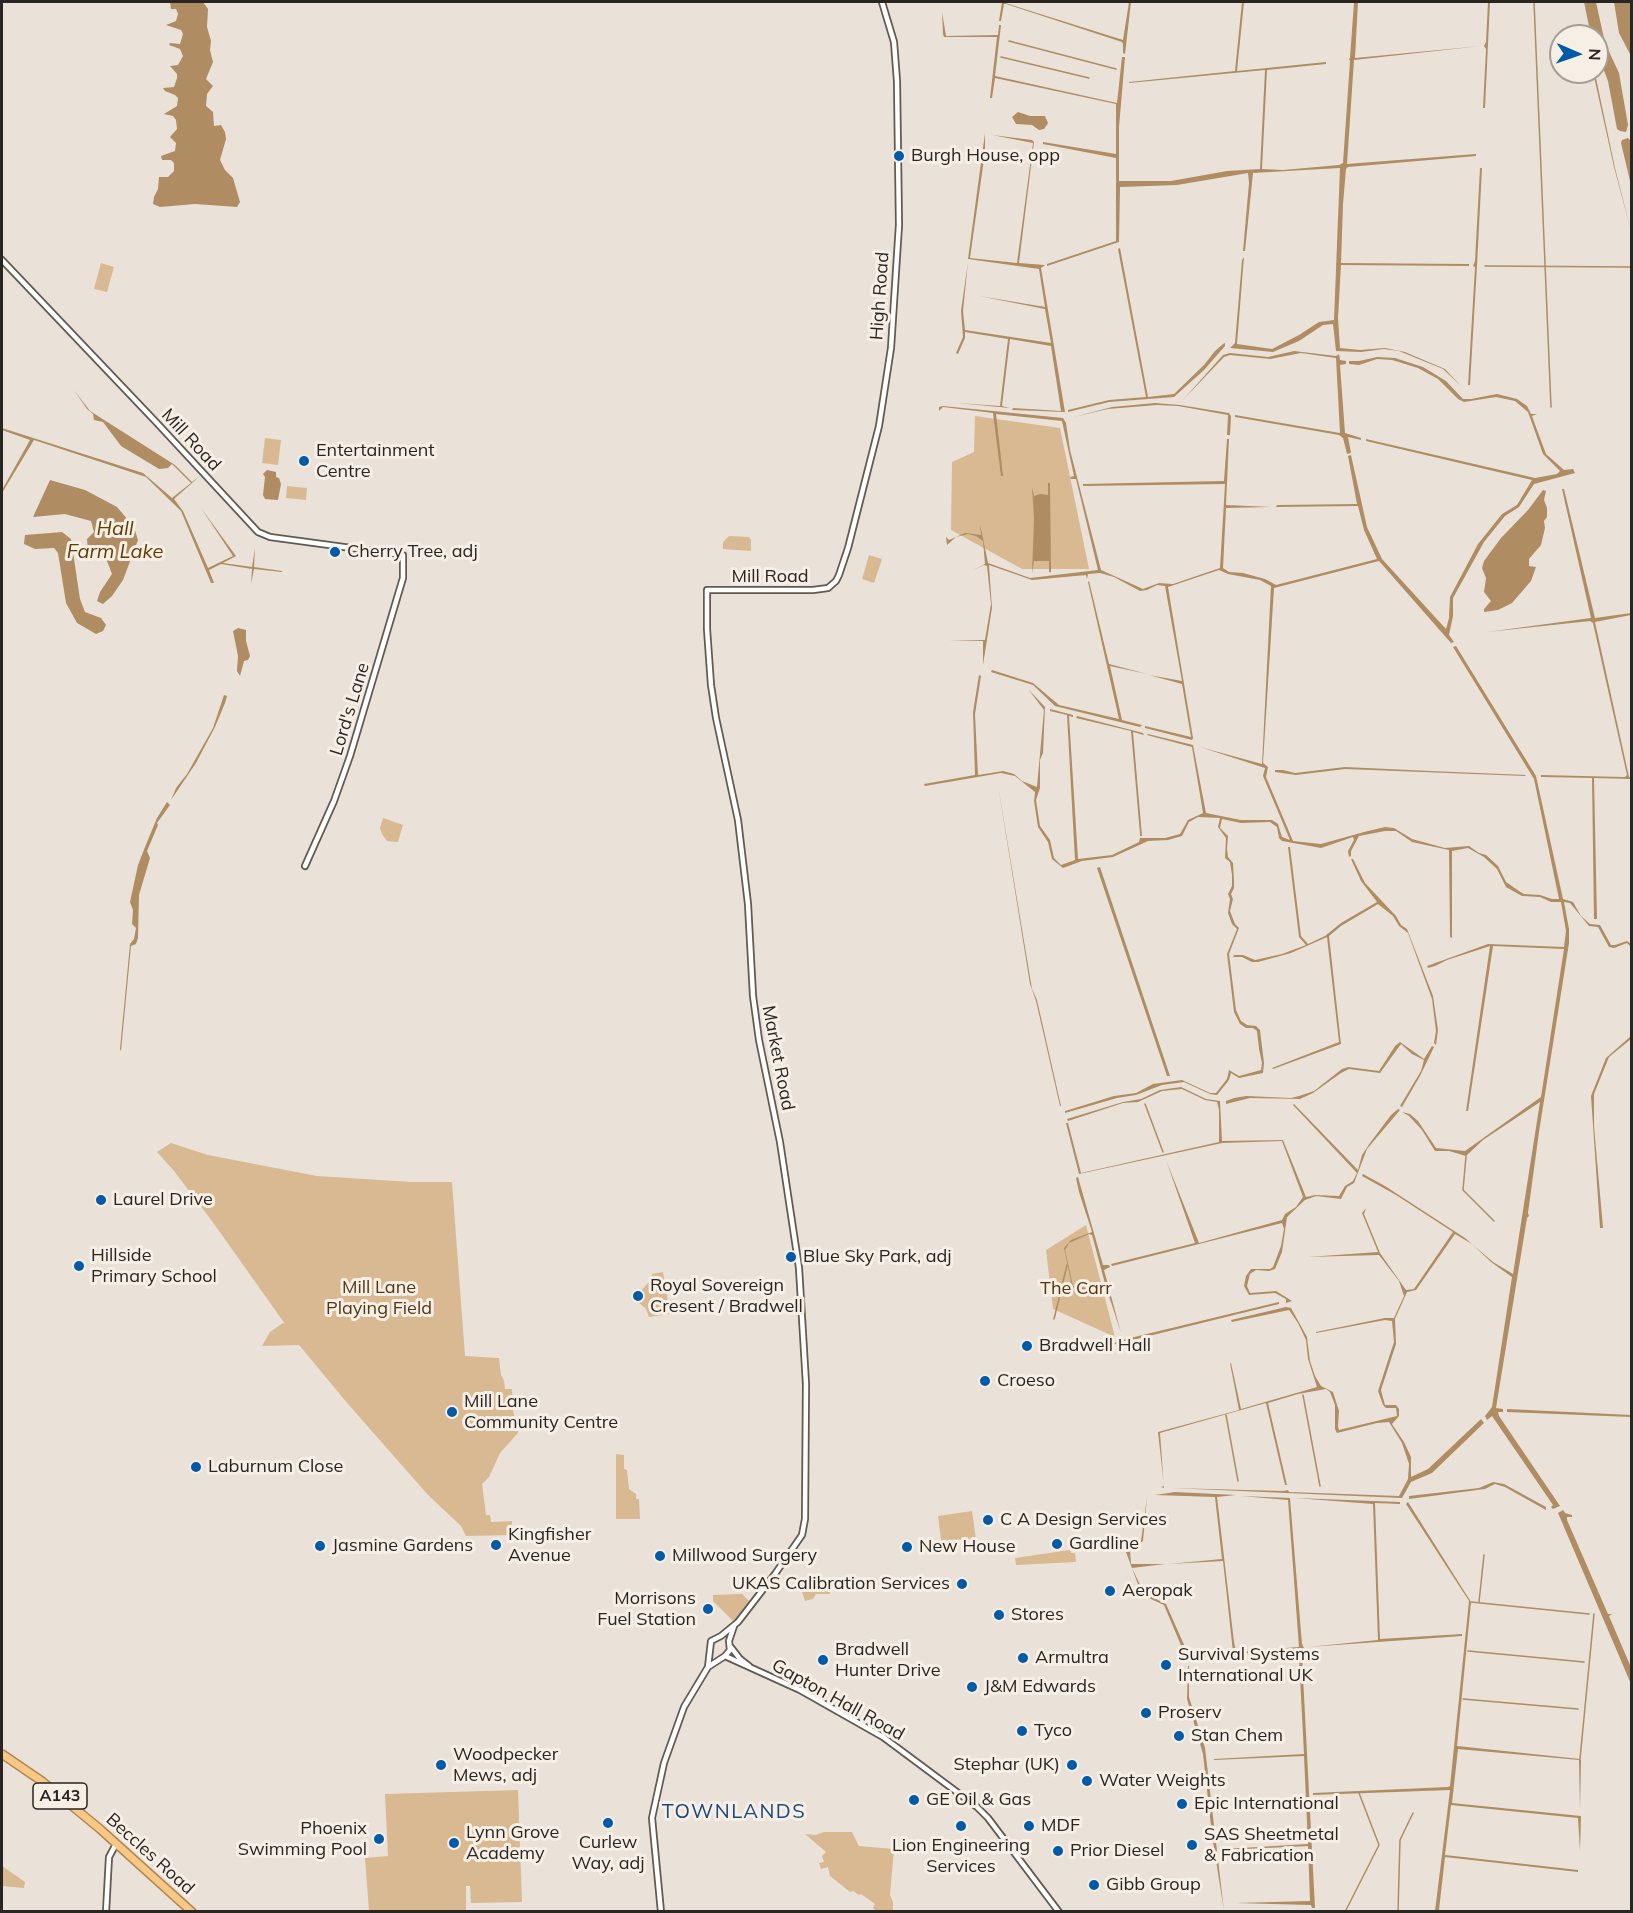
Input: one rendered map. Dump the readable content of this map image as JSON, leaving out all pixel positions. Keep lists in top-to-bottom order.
{
  "streets": {
    "highway": ["A143", "Beccles Road"],
    "street": [
      "High Road",
      "Mill Road",
      "Lord's Lane",
      "Market Road",
      "Gapton Hall Road"
    ]
  },
  "crossings": [
    ["High Road", "Mill Road"],
    ["Mill Road", "Lord's Lane"],
    ["Mill Road", "Market Road"]
  ],
  "districts": ["TOWNLANDS"],
  "water": ["Hall Farm Lake"],
  "parks": ["Mill Lane Playing Field", "The Carr"],
  "places": [
    "Burgh House, opp",
    "Entertainment Centre",
    "Cherry Tree, adj",
    "Laurel Drive",
    "Blue Sky Park, adj",
    "Hillside Primary School",
    "Royal Sovereign Cresent / Bradwell",
    "Bradwell Hall",
    "Croeso",
    "Mill Lane Community Centre",
    "Laburnum Close",
    "C A Design Services",
    "Gardline",
    "Kingfisher Avenue",
    "Jasmine Gardens",
    "New House",
    "Millwood Surgery",
    "UKAS Calibration Services",
    "Aeropak",
    "Morrisons Fuel Station",
    "Stores",
    "Armultra",
    "Bradwell Hunter Drive",
    "Survival Systems International UK",
    "J&M Edwards",
    "Proserv",
    "Tyco",
    "Stan Chem",
    "Woodpecker Mews, adj",
    "Stephar (UK)",
    "Water Weights",
    "GE Oil & Gas",
    "Epic International",
    "Curlew Way, adj",
    "Lion Engineering Services",
    "MDF",
    "Phoenix Swimming Pool",
    "Lynn Grove Academy",
    "SAS Sheetmetal & Fabrication",
    "Prior Diesel",
    "Gibb Group"
  ],
  "north": "right"
}
